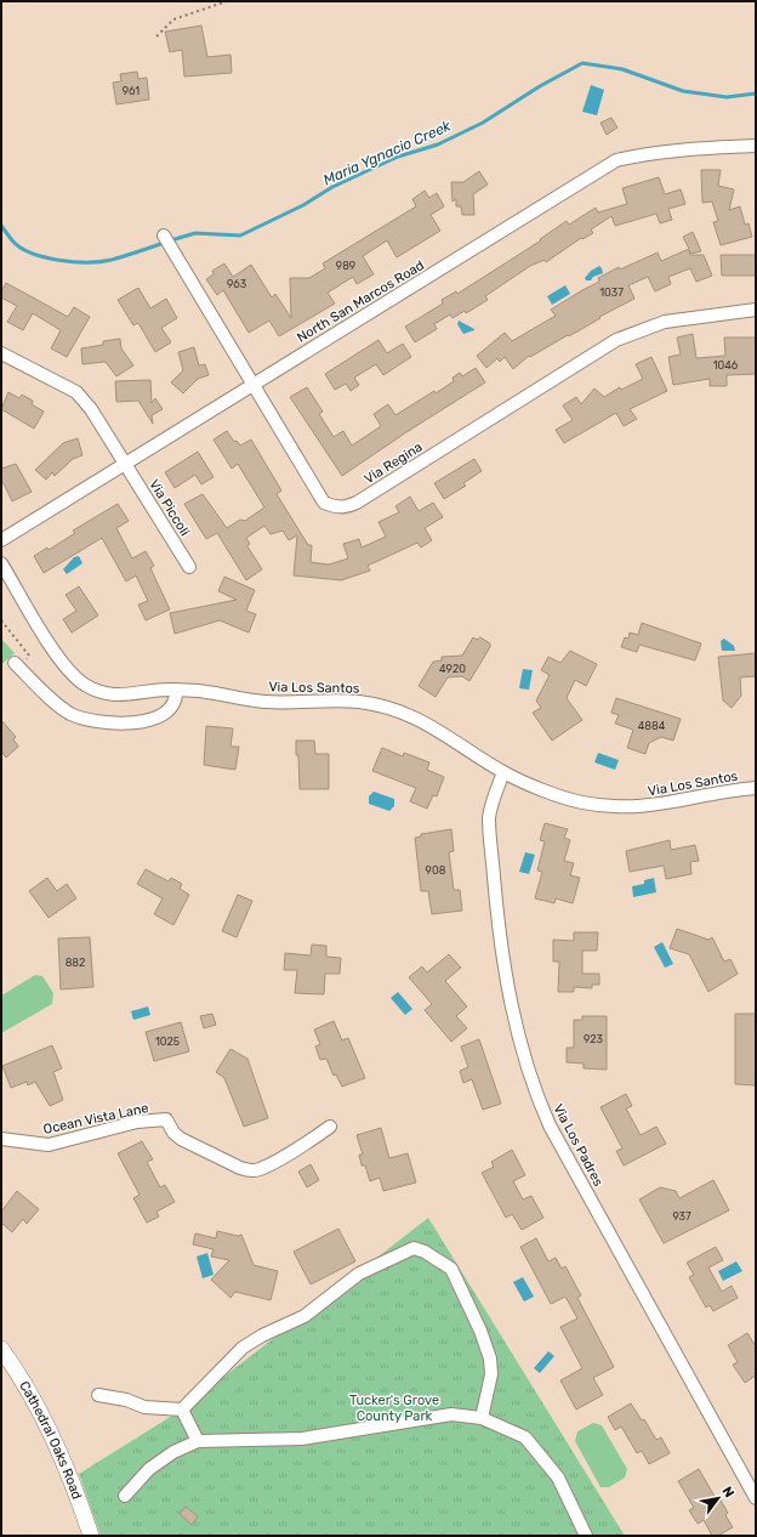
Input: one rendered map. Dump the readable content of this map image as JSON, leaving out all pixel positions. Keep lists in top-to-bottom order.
{
  "streets": {
    "main road": ["Cathedral Oaks Road"],
    "street": [
      "North San Marcos Road",
      "Via Regina",
      "Via Piccoli",
      "Via Los Santos",
      "Ocean Vista Lane",
      "Via Los Padres"
    ]
  },
  "crossings": [
    ["North San Marcos Road", "Via Regina"],
    ["North San Marcos Road", "Via Piccoli"],
    ["Via Los Santos", "Via Los Padres"]
  ],
  "water": ["Maria Ygnacio Creek"],
  "parks": ["Tucker's Grove County Park"],
  "house_numbers": [
    "961",
    "989",
    "963",
    "1037",
    "1046",
    "4920",
    "4884",
    "908",
    "882",
    "923",
    "1025",
    "937"
  ],
  "north": "top right"
}
